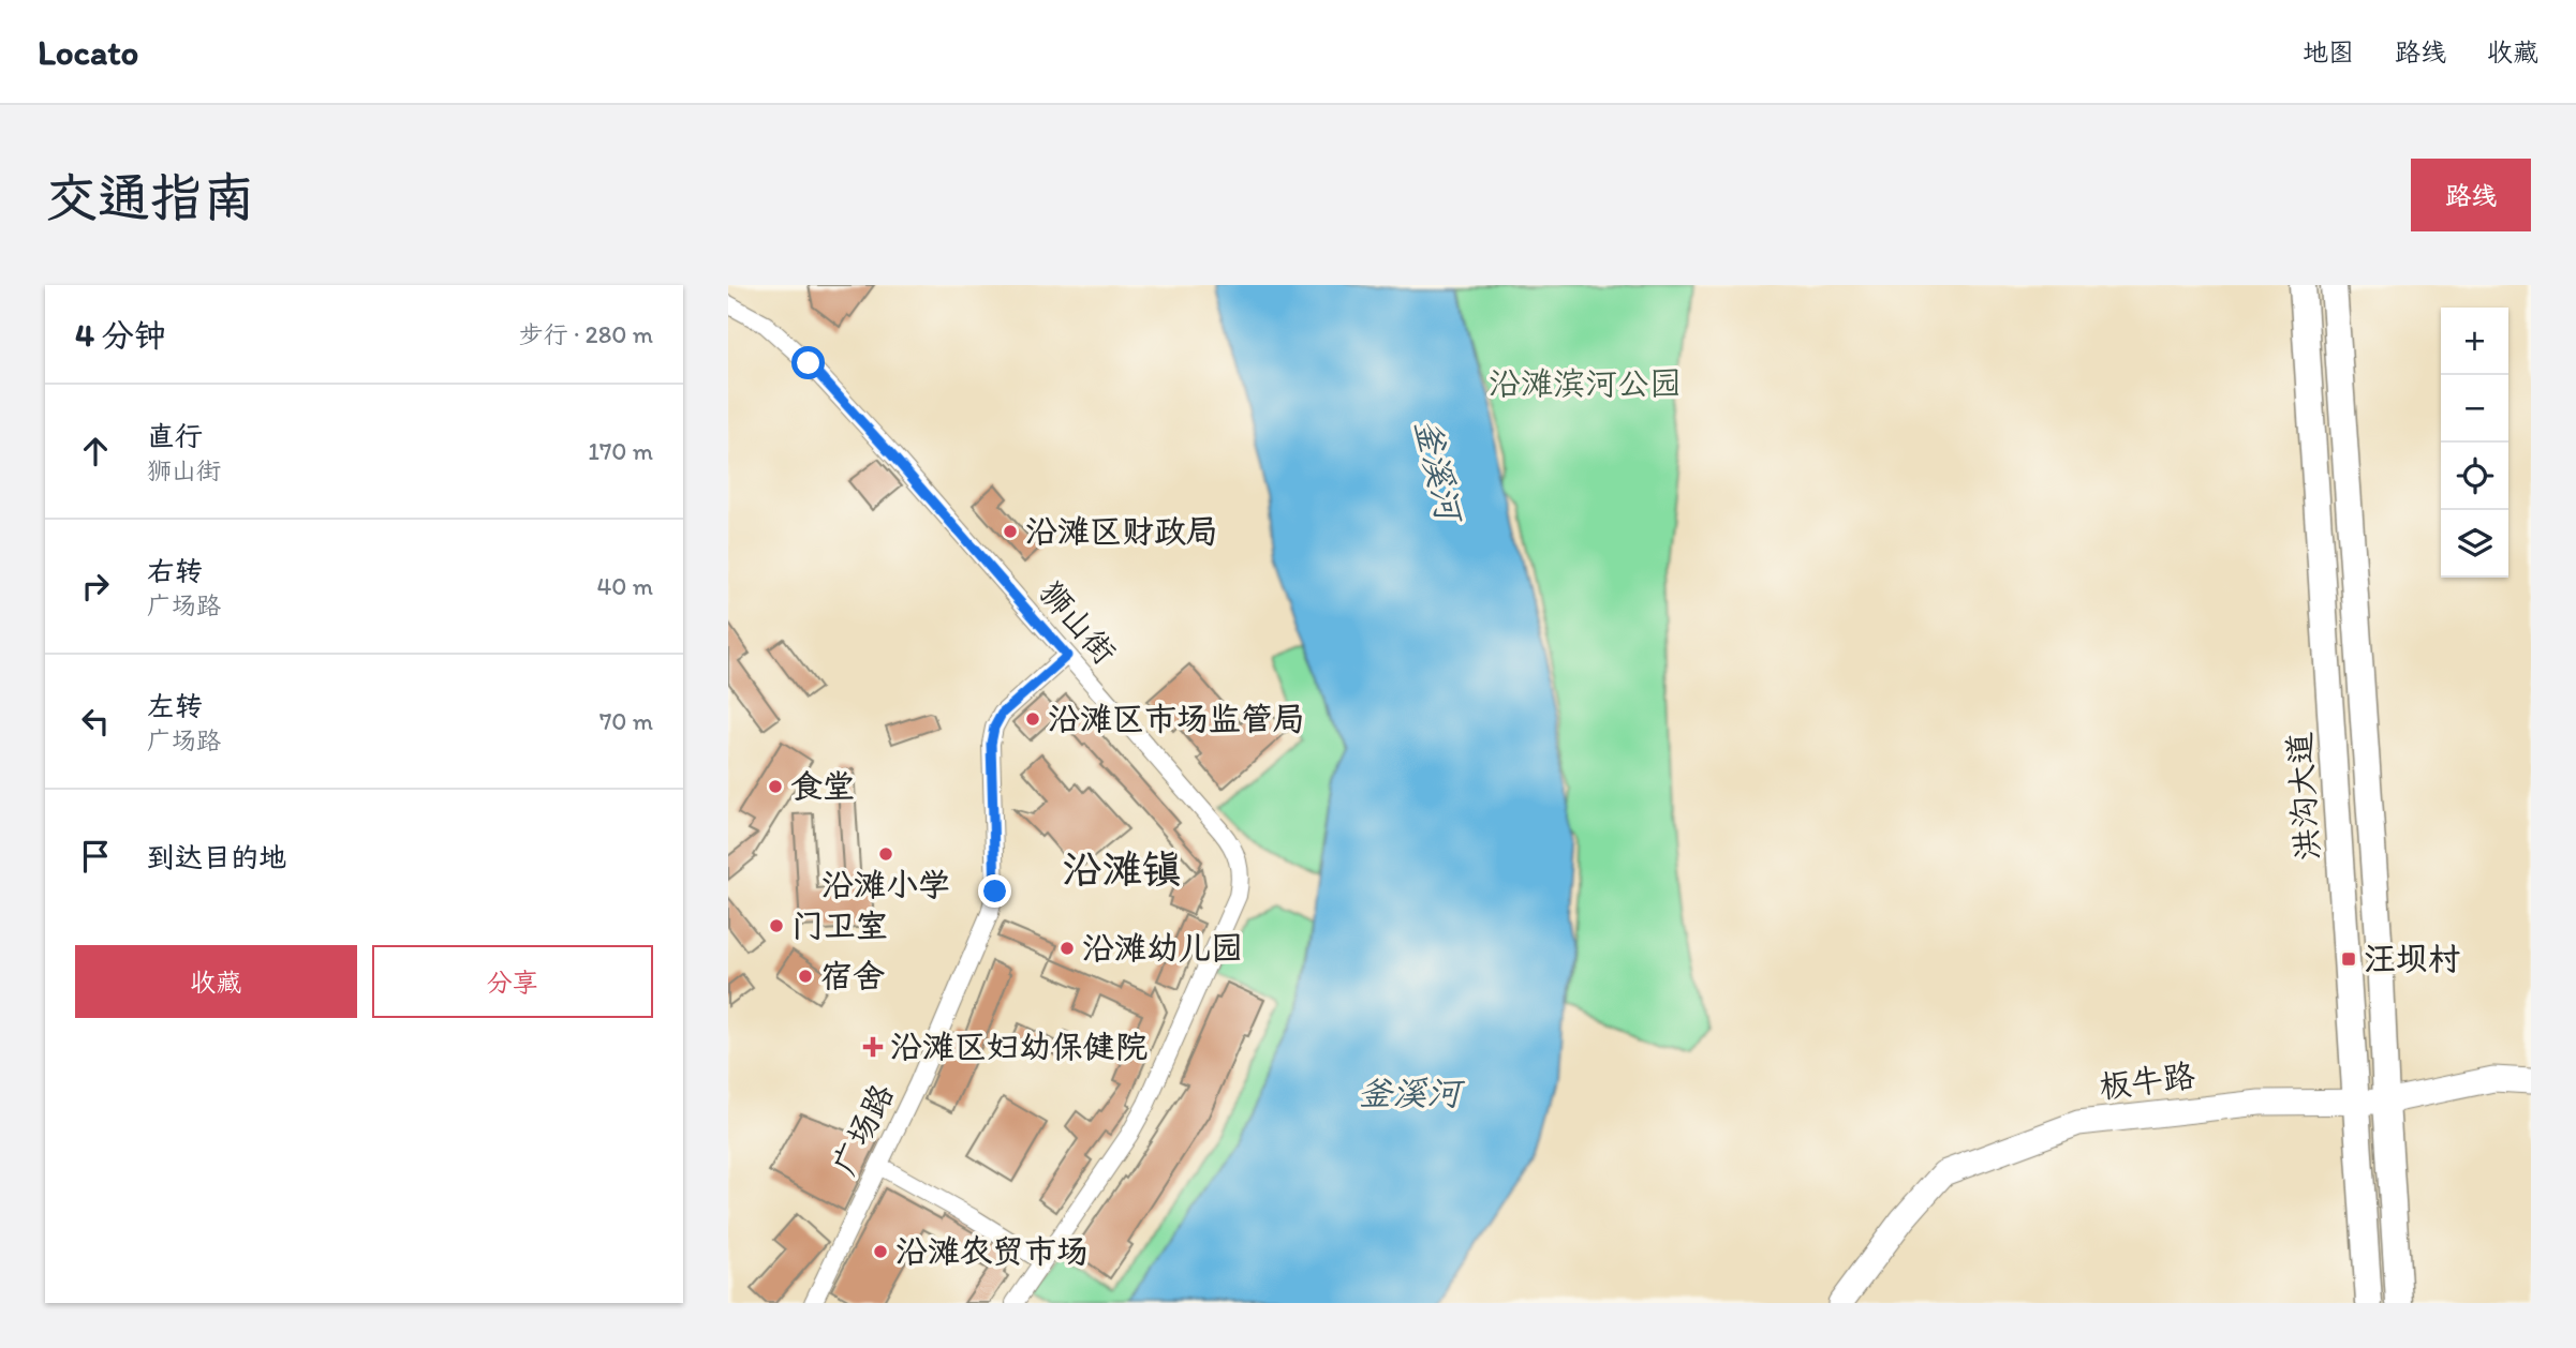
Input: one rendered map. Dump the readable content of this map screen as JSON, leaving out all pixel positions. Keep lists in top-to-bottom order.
{
  "streets": {
    "main road": ["洪沟大道", "板牛路"],
    "street": ["狮山街", "广场路"]
  },
  "crossings": [
    ["狮山街", "广场路"],
    ["洪沟大道", "板牛路"]
  ],
  "districts": ["沿滩镇"],
  "water": ["釜溪河"],
  "parks": ["沿滩滨河公园"],
  "places": {
    "other": [
      "沿滩区财政局",
      "沿滩区市场监管局",
      "食堂",
      "沿滩小学",
      "门卫室",
      "沿滩幼儿园",
      "宿舍",
      "沿滩农贸市场"
    ],
    "transit": ["汪坝村"],
    "health": ["沿滩区妇幼保健院"]
  },
  "page": {
    "header": "Locato",
    "nav": ["地图", "路线", "收藏"],
    "buttons": [
      "路线",
      ["收藏", "分享"]
    ],
    "title": "交通指南",
    "heading": ["4 分钟", "步行 · 280 m"],
    "map_buttons": ["+", "−"],
    "list": [
      ["直行", "狮山街", "170 m"],
      ["右转", "广场路", "40 m"],
      ["左转", "广场路", "70 m"],
      "到达目的地"
    ]
  }
}
